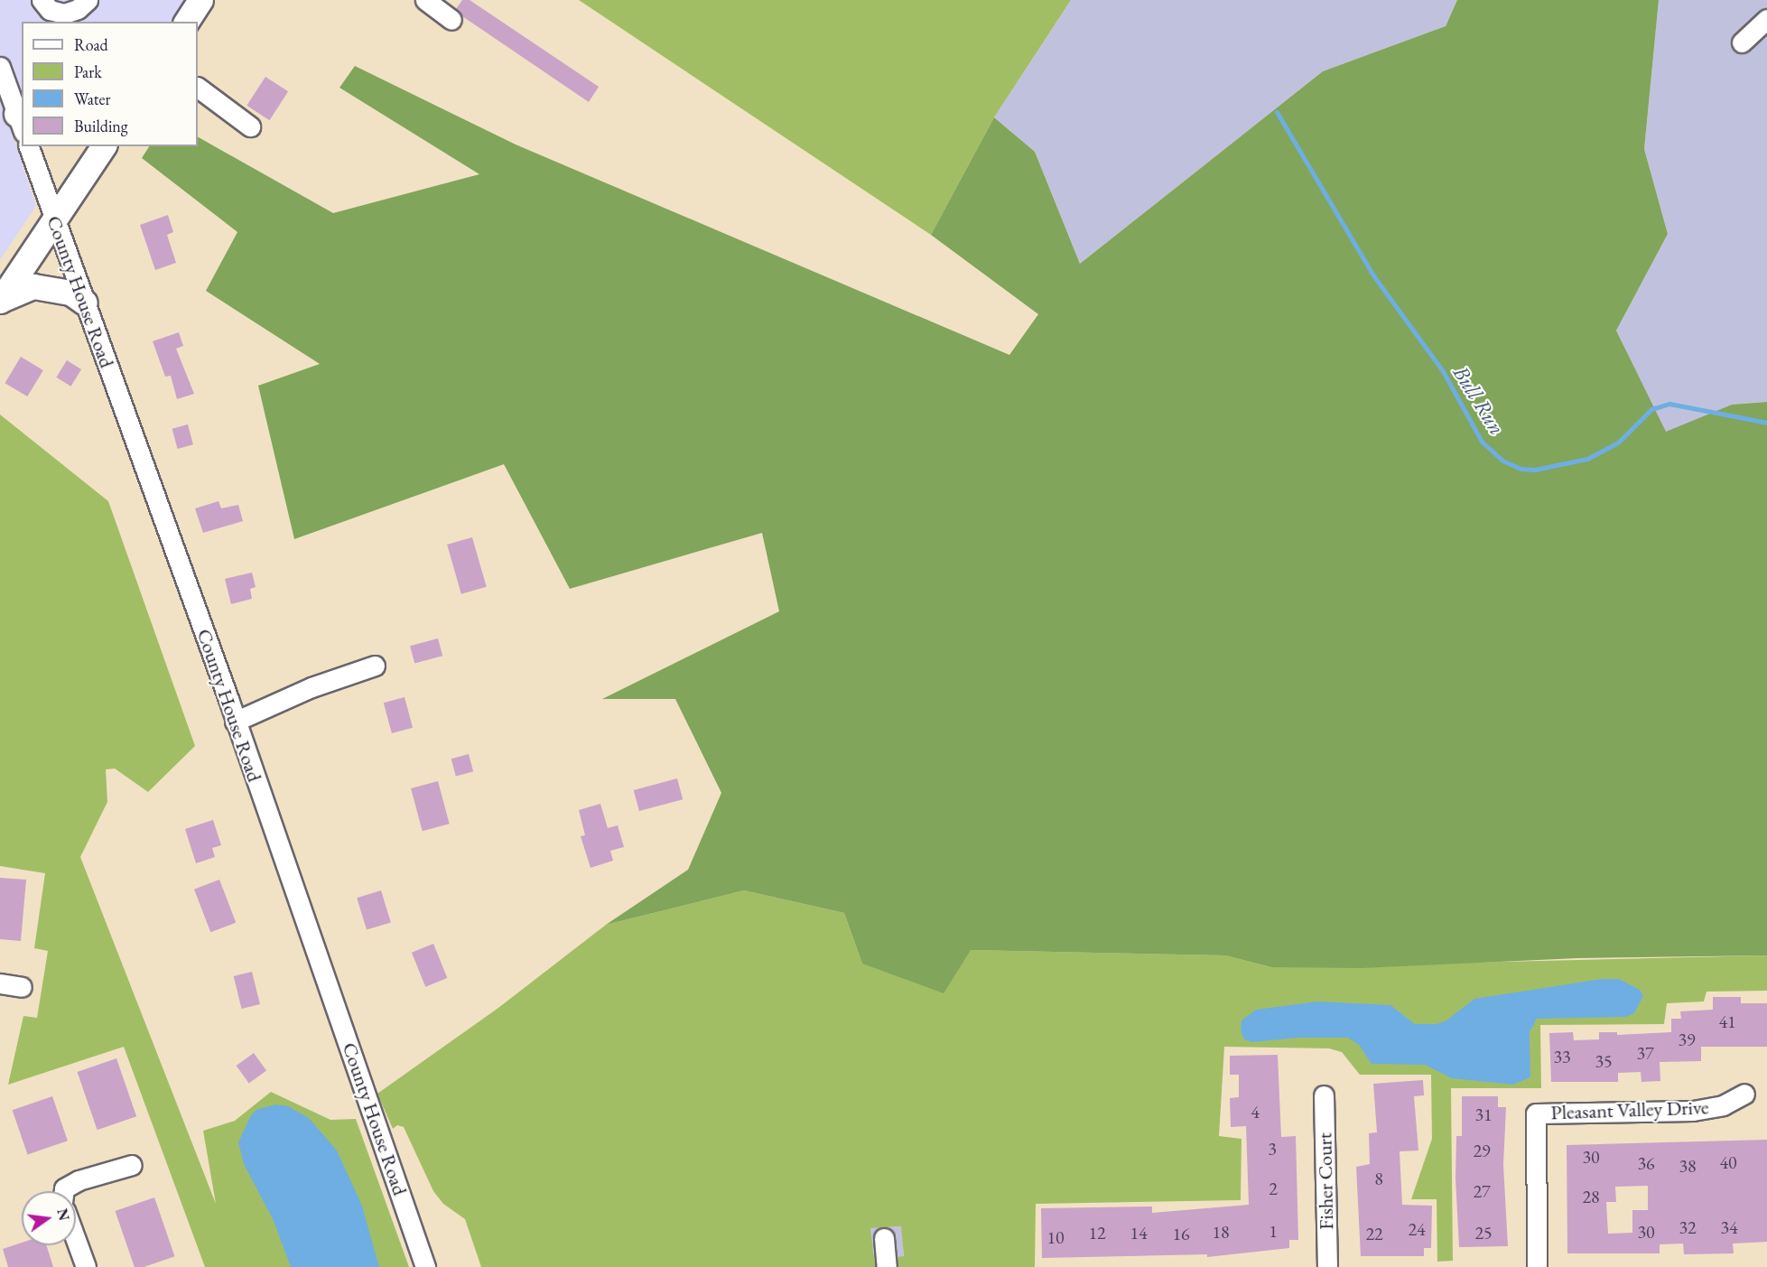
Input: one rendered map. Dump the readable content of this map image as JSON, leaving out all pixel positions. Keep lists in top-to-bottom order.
{
  "streets": {
    "street": ["County House Road", "Pleasant Valley Drive", "Fisher Court"]
  },
  "water": ["Bull Run"],
  "house_numbers": [
    "41",
    "39",
    "37",
    "33",
    "35",
    "4",
    "31",
    "3",
    "29",
    "30",
    "40",
    "36",
    "38",
    "8",
    "2",
    "27",
    "28",
    "32",
    "34",
    "24",
    "1",
    "18",
    "30",
    "12",
    "14",
    "25",
    "16",
    "22",
    "10"
  ],
  "legend": [
    "Road",
    "Park",
    "Water",
    "Building"
  ],
  "north": "right"
}
